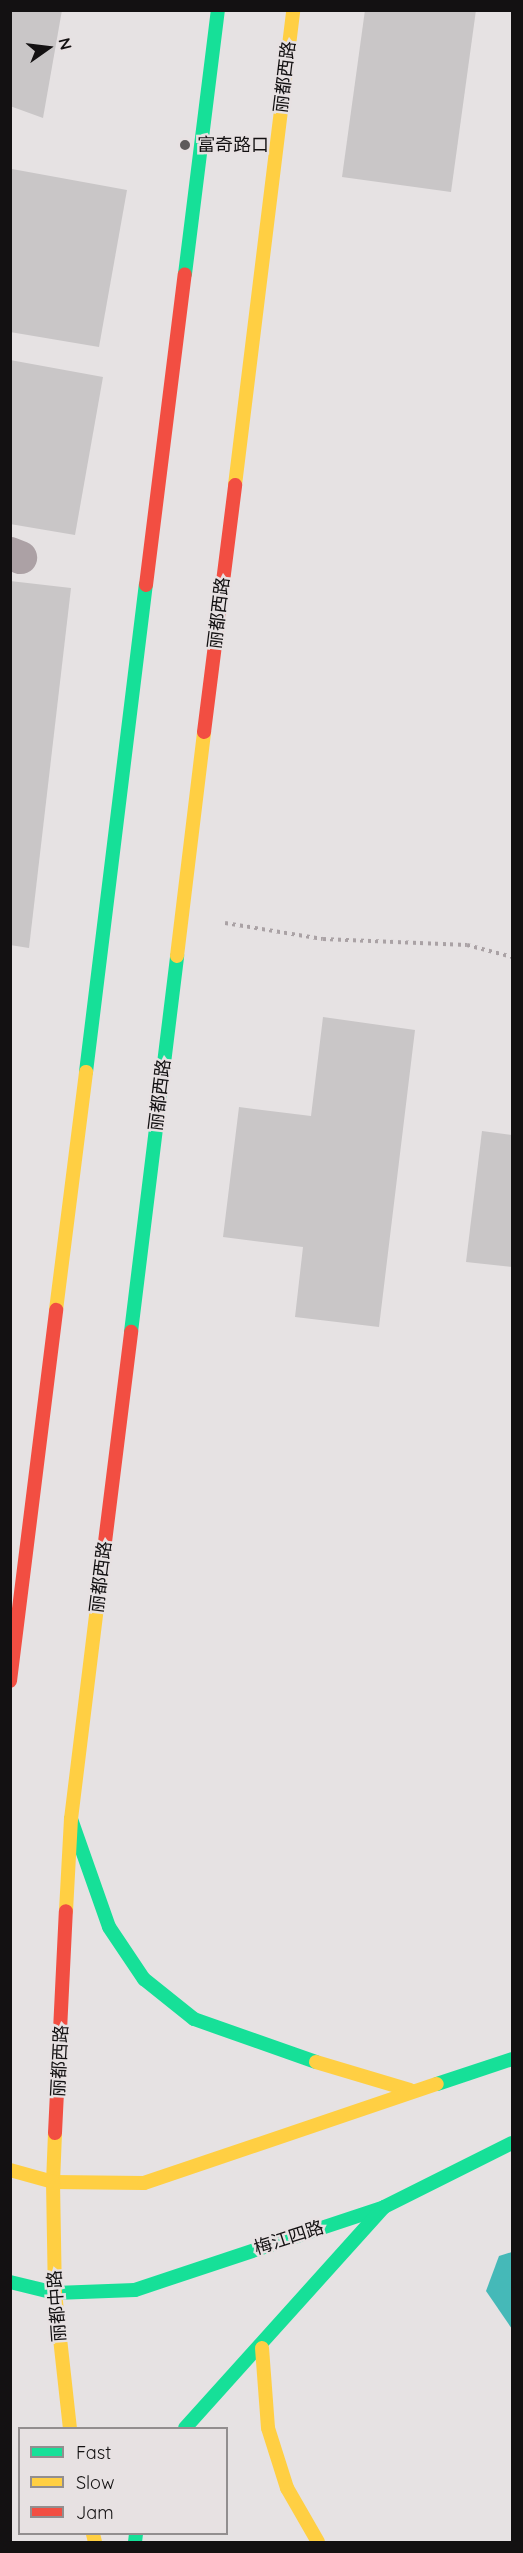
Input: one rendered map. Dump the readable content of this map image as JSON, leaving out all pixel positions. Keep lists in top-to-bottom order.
{
  "streets": {
    "main road": ["丽都西路", "梅江四路", "丽都中路"]
  },
  "crossings": [
    ["丽都西路", "丽都中路"],
    ["梅江四路", "丽都中路"]
  ],
  "places": ["富奇路口"],
  "legend": ["Fast", "Slow", "Jam"],
  "north": "right"
}
